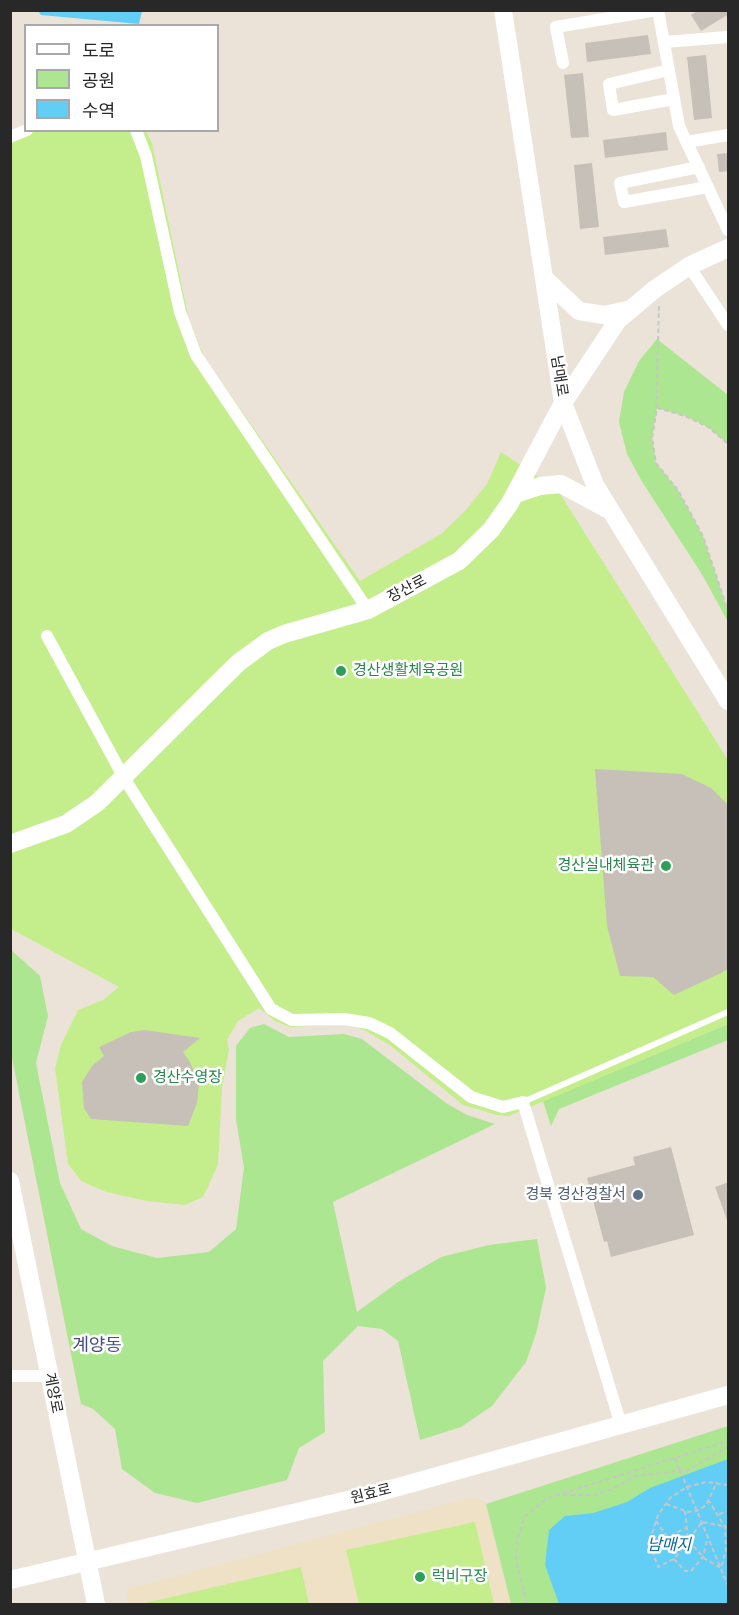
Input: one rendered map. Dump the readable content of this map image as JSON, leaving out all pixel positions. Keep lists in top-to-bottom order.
{
  "streets": {
    "street": [
      "남매로",
      "장산로",
      "계양로",
      "원효로"
    ]
  },
  "crossings": [
    ["남매로", "장산로"],
    ["계양로", "원효로"]
  ],
  "districts": ["계양동"],
  "water": ["남매지"],
  "places": [
    "경산생활체육공원",
    "경산실내체육관",
    "경산수영장",
    "경북 경산경찰서",
    "럭비구장"
  ],
  "legend": ["도로", "공원", "수역"]
}
